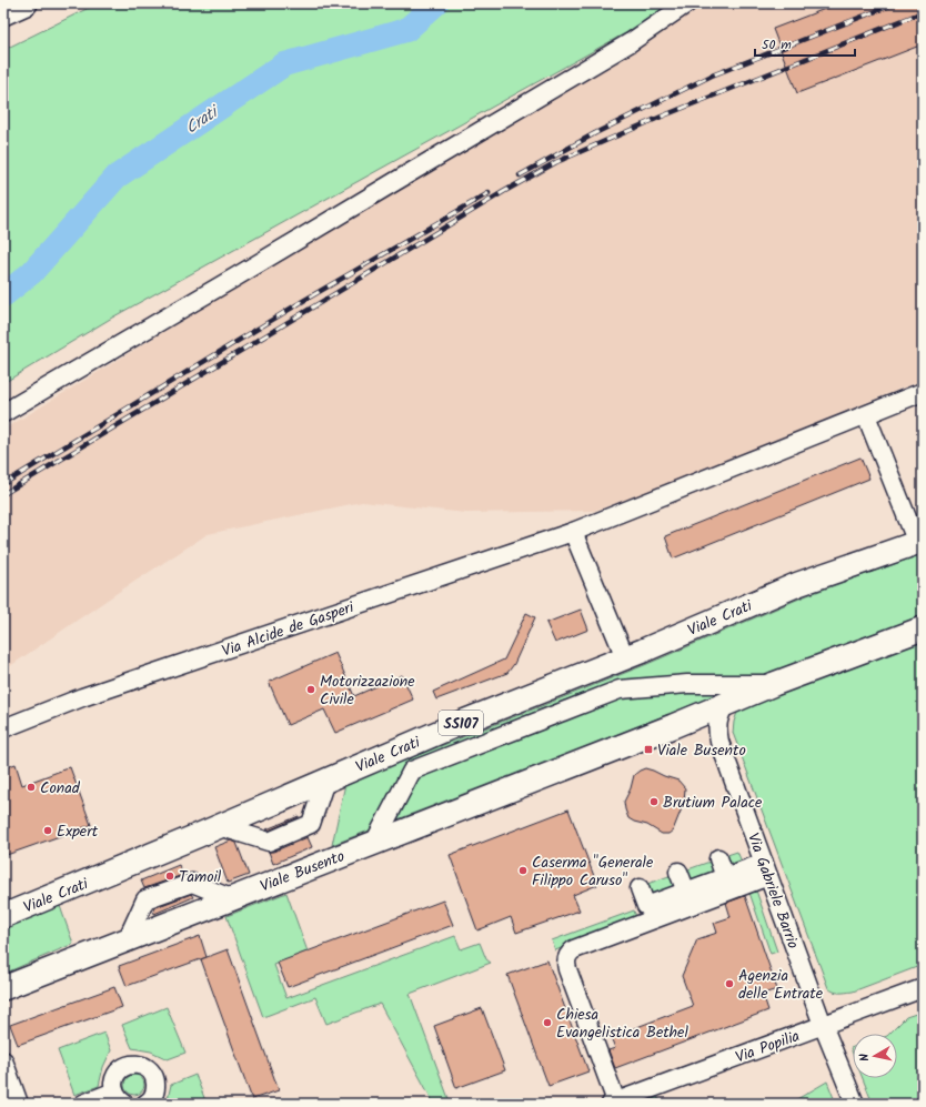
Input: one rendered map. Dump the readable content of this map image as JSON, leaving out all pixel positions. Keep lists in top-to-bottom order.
{
  "streets": {
    "main road": ["Viale Crati", "SS107", "Viale Busento"],
    "street": ["Via Alcide de Gasperi", "Via Gabriele Barrio", "Via Popilia"]
  },
  "crossings": [
    ["Viale Busento", "Via Gabriele Barrio"],
    ["Via Gabriele Barrio", "Via Popilia"]
  ],
  "water": ["Crati"],
  "places": {
    "other": [
      "Motorizzazione Civile",
      "Conad",
      "Brutium Palace",
      "Expert",
      "Caserma \"Generale Filippo Caruso\"",
      "Tamoil",
      "Agenzia delle Entrate",
      "Chiesa Evangelistica Bethel"
    ],
    "transit": ["Viale Busento"]
  },
  "scale_bar": "50 m",
  "north": "left"
}
